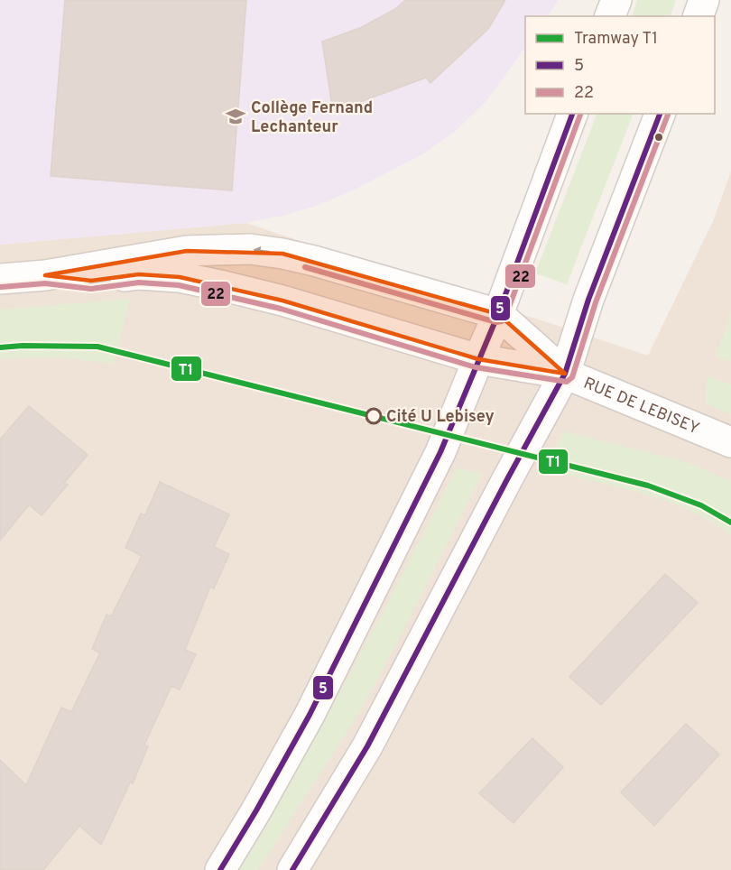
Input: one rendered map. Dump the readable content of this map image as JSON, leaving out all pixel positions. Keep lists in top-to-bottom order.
{
  "streets": {
    "main road": ["RUE DE LEBISEY"]
  },
  "places": {
    "school or university": ["Collège Fernand Lechanteur"],
    "other": ["Cité U Lebisey"]
  },
  "lines": ["transit line 5", "transit line 22", "tram line T1"],
  "legend": ["Tramway T1", "5", "22"]
}
